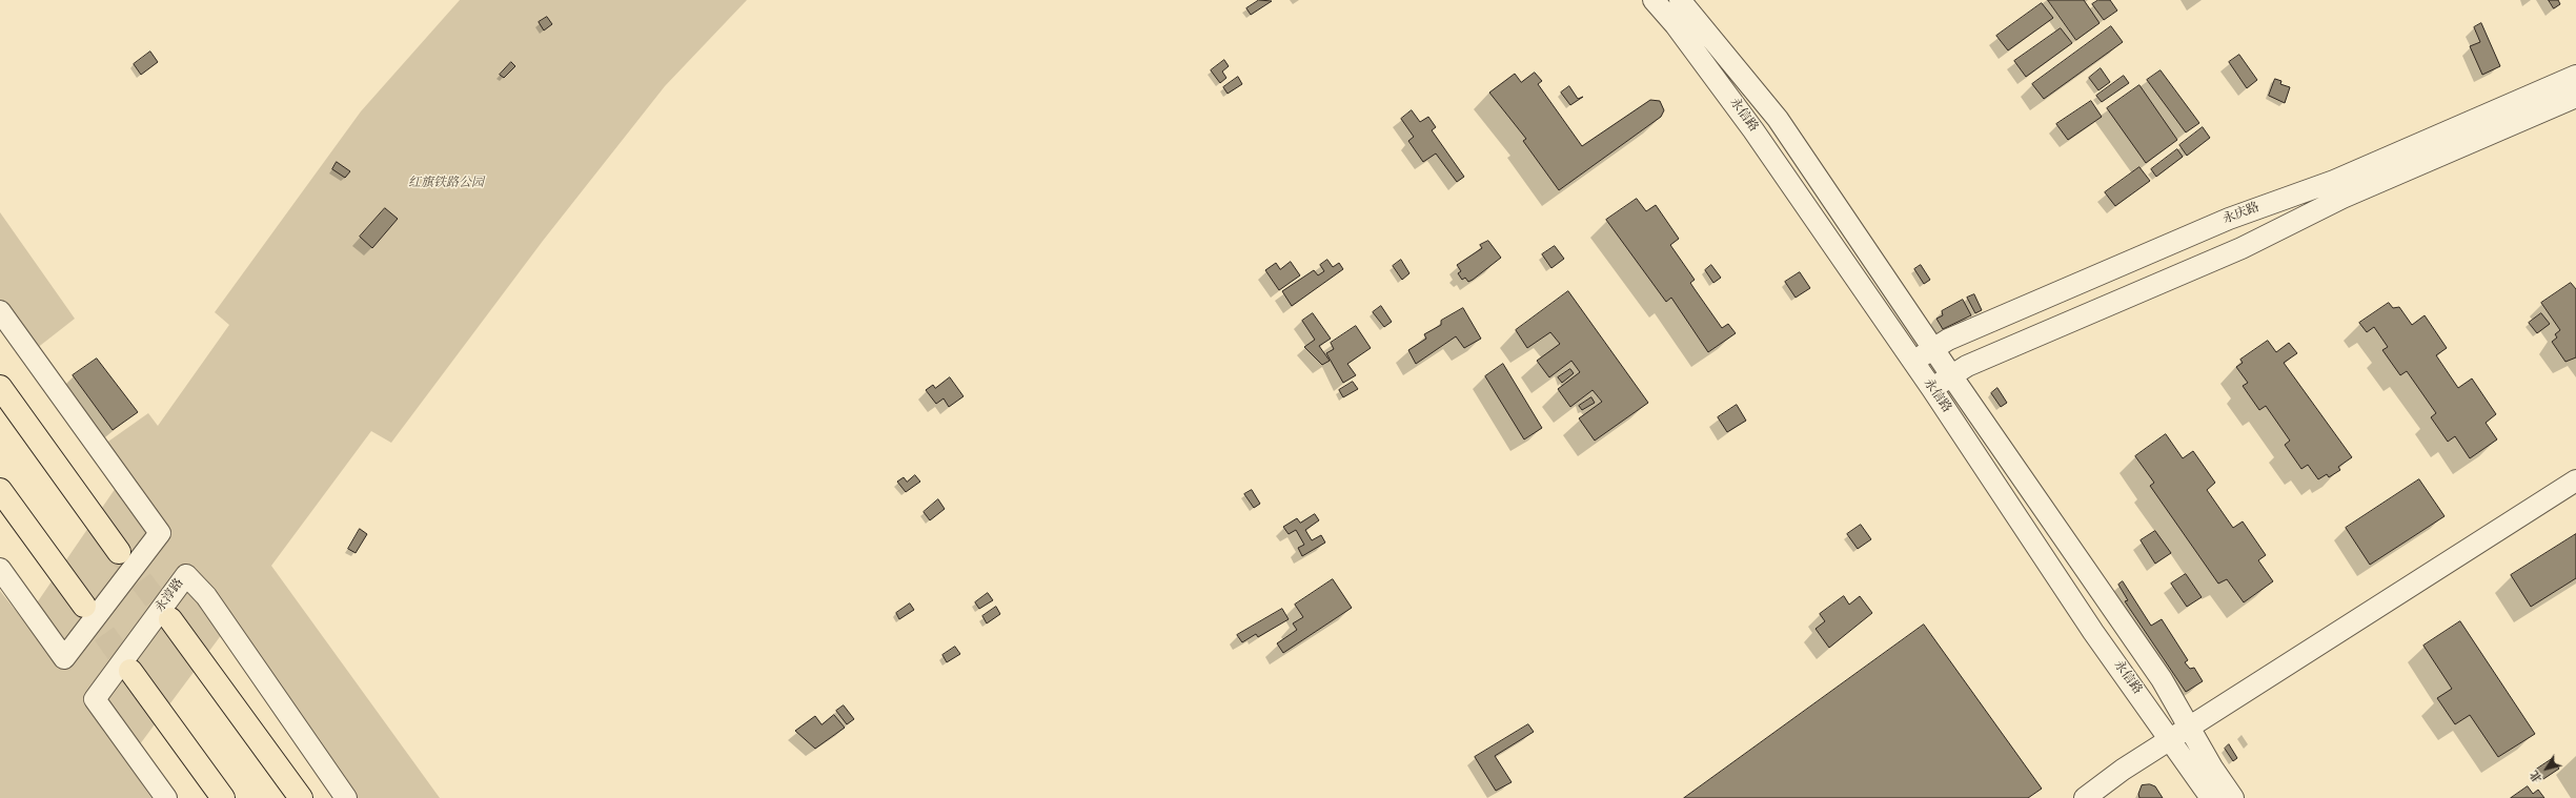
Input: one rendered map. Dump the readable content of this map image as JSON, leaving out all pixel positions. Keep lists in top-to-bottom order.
{
  "streets": {
    "main road": ["永淳路"],
    "street": ["永信路", "永庆路"]
  },
  "crossings": [
    ["永信路", "永庆路"]
  ],
  "parks": ["红旗铁路公园"],
  "north": "bottom left"
}
